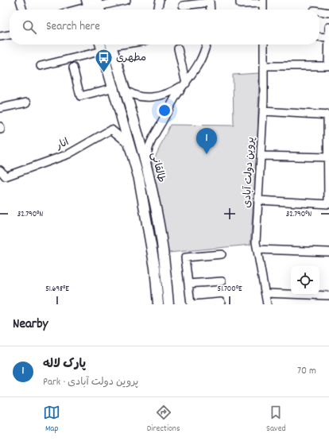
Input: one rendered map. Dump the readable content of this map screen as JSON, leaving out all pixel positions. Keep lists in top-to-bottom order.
{
  "streets": {
    "main road": ["طالقانی"],
    "street": ["انار", "پروین دولت آبادی"]
  },
  "crossings": [
    ["انار", "طالقانی"]
  ],
  "places": {
    "bus stop": ["مطهری"]
  },
  "page": {
    "search": "Search here",
    "pins": "1",
    "heading": "Nearby",
    "list": [
      {
        "mark": "1",
        "name": "پارک لاله",
        "note": "Park · پروین دولت آبادی",
        "value": "70 m"
      }
    ],
    "nav": ["Map", "Directions", "Saved"]
  },
  "coordinates": ["32.790°N", "51.698°E", "51.700°E"]
}
